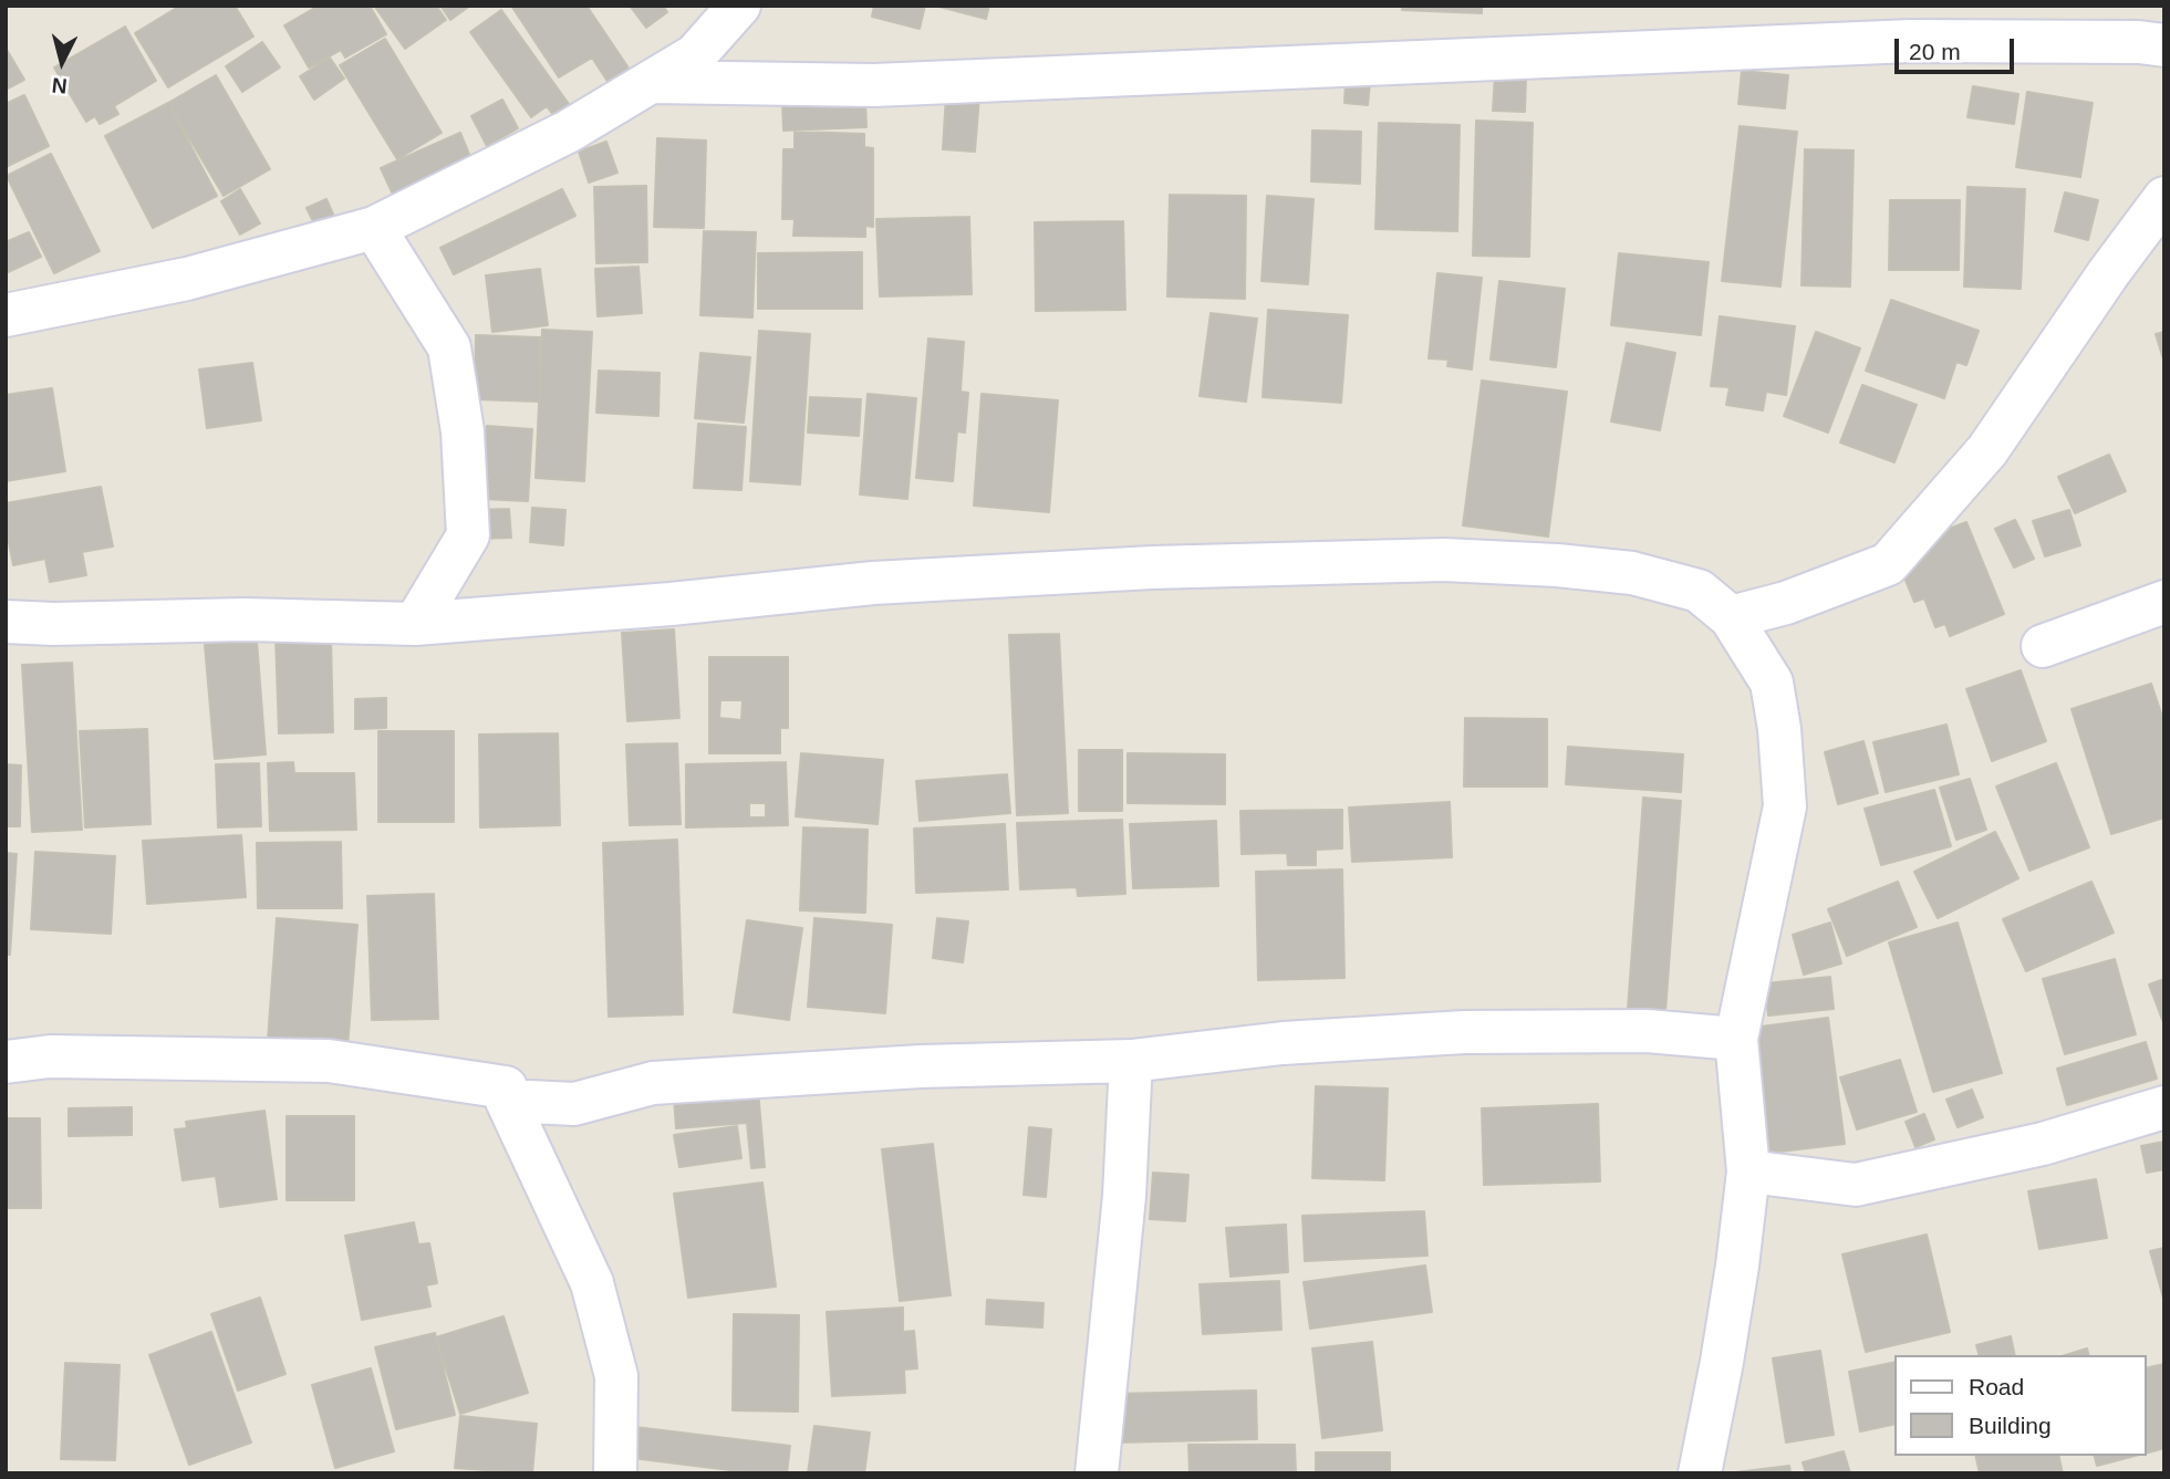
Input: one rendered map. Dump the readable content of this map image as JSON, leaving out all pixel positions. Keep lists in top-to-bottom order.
{
  "legend": ["Road", "Building"],
  "scale_bar": "20 m",
  "north": "bottom"
}
